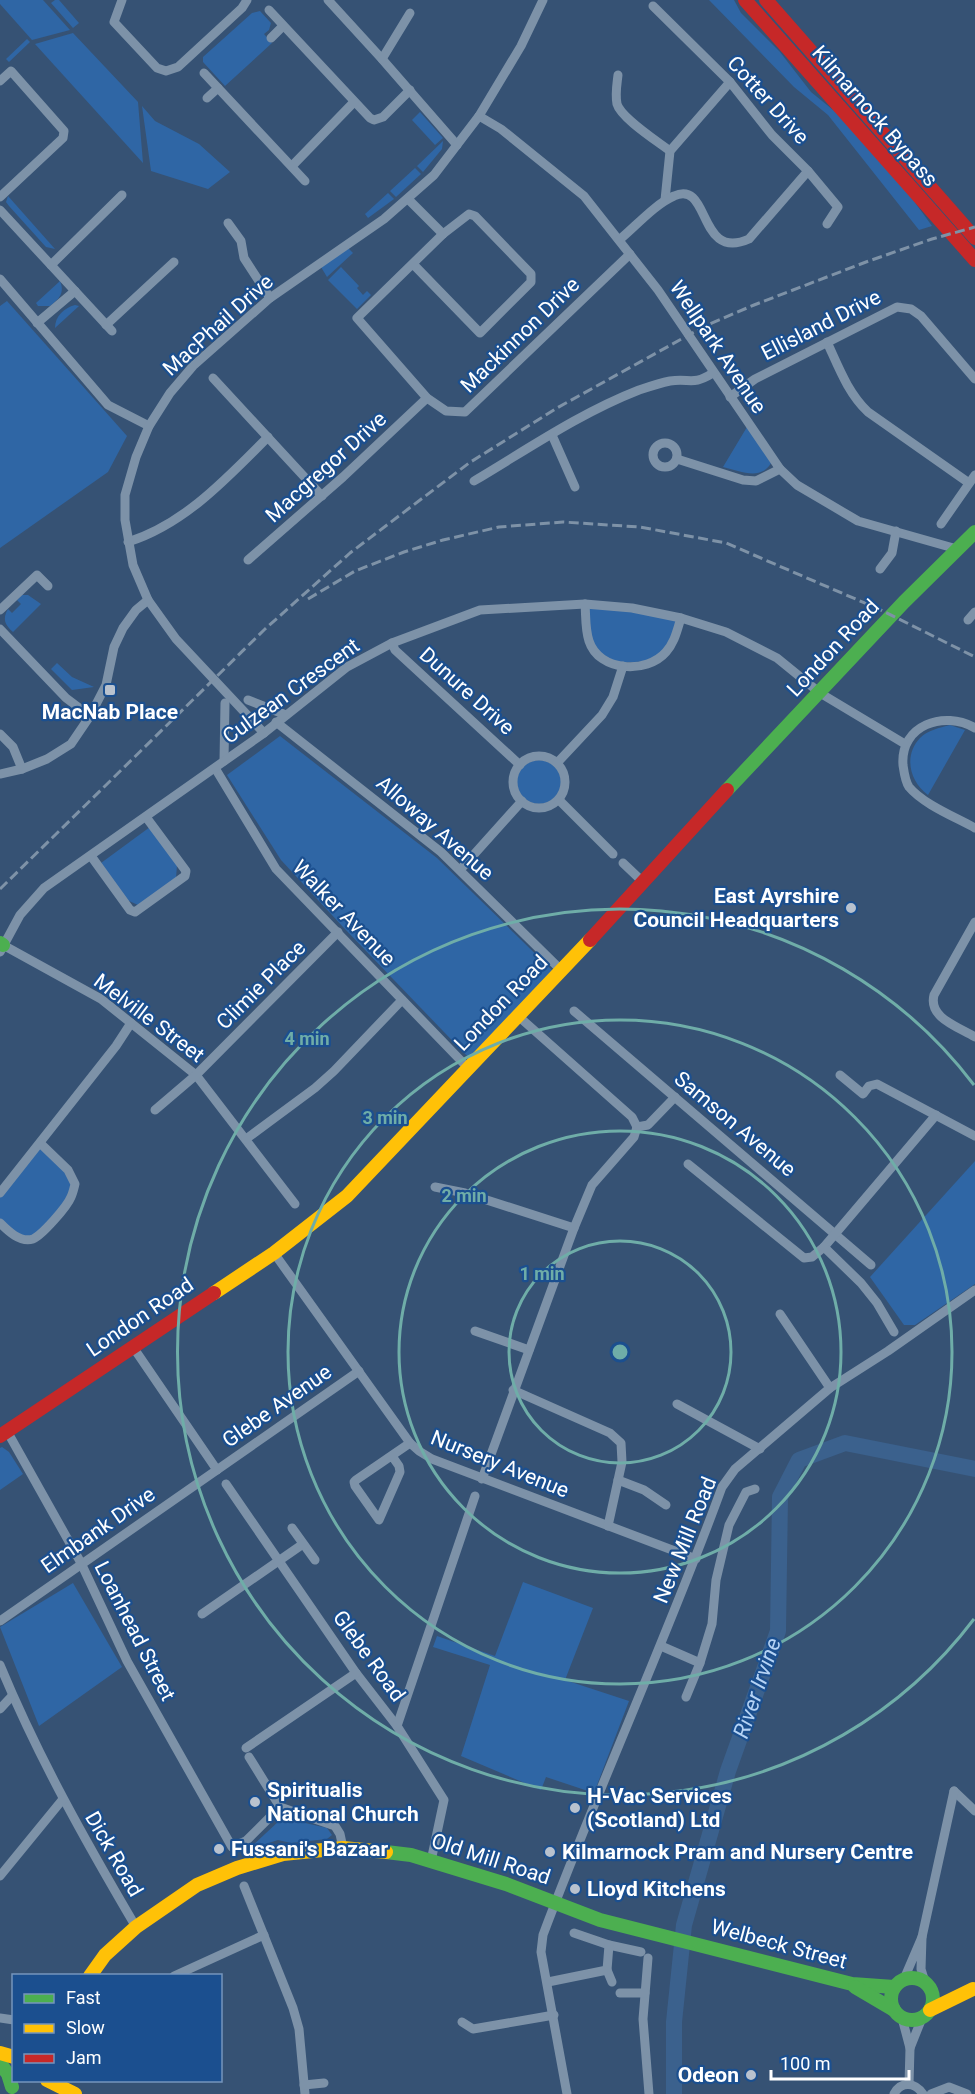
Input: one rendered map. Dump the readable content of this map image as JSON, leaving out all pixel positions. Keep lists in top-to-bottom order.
{
  "streets": {
    "main road": [
      "Kilmarnock Bypass",
      "London Road",
      "Old Mill Road",
      "Welbeck Street"
    ],
    "street": [
      "Cotter Drive",
      "MacPhail Drive",
      "Ellisland Drive",
      "Mackinnon Drive",
      "Wellpark Avenue",
      "Macgregor Drive",
      "Culzean Crescent",
      "Dunure Drive",
      "Alloway Avenue",
      "Walker Avenue",
      "Climie Place",
      "Melville Street",
      "Samson Avenue",
      "Glebe Avenue",
      "Nursery Avenue",
      "Elmbank Drive",
      "New Mill Road",
      "Loanhead Street",
      "Glebe Road",
      "Dick Road"
    ]
  },
  "crossings": [
    ["MacPhail Drive", "Wellpark Avenue"],
    ["MacPhail Drive", "Culzean Crescent"],
    ["Ellisland Drive", "Wellpark Avenue"],
    ["Mackinnon Drive", "Wellpark Avenue"],
    ["Mackinnon Drive", "Macgregor Drive"],
    ["Wellpark Avenue", "London Road"],
    ["London Road", "Culzean Crescent"],
    ["London Road", "Alloway Avenue"],
    ["London Road", "Walker Avenue"],
    ["London Road", "Nursery Avenue"],
    ["London Road", "Loanhead Street"],
    ["Culzean Crescent", "Dunure Drive"],
    ["Culzean Crescent", "Alloway Avenue"],
    ["Culzean Crescent", "Walker Avenue"],
    ["Culzean Crescent", "Melville Street"],
    ["Walker Avenue", "Climie Place"],
    ["Climie Place", "Melville Street"],
    ["Glebe Avenue", "Nursery Avenue"],
    ["Glebe Avenue", "Elmbank Drive"],
    ["Nursery Avenue", "New Mill Road"],
    ["Elmbank Drive", "Loanhead Street"],
    ["New Mill Road", "Old Mill Road"],
    ["New Mill Road", "Welbeck Street"],
    ["Glebe Road", "Old Mill Road"],
    ["Dick Road", "Old Mill Road"],
    ["Old Mill Road", "Welbeck Street"]
  ],
  "water": ["River Irvine"],
  "places": {
    "transit": ["MacNab Place"],
    "other": [
      "East Ayrshire Council Headquarters",
      "Spiritualis National Church",
      "H-Vac Services (Scotland) Ltd",
      "Fussani's Bazaar",
      "Kilmarnock Pram and Nursery Centre",
      "Lloyd Kitchens",
      "Odeon"
    ]
  },
  "legend": ["Fast", "Slow", "Jam"],
  "scale_bar": "100 m",
  "rings": [
    "4 min",
    "3 min",
    "2 min",
    "1 min"
  ]
}
